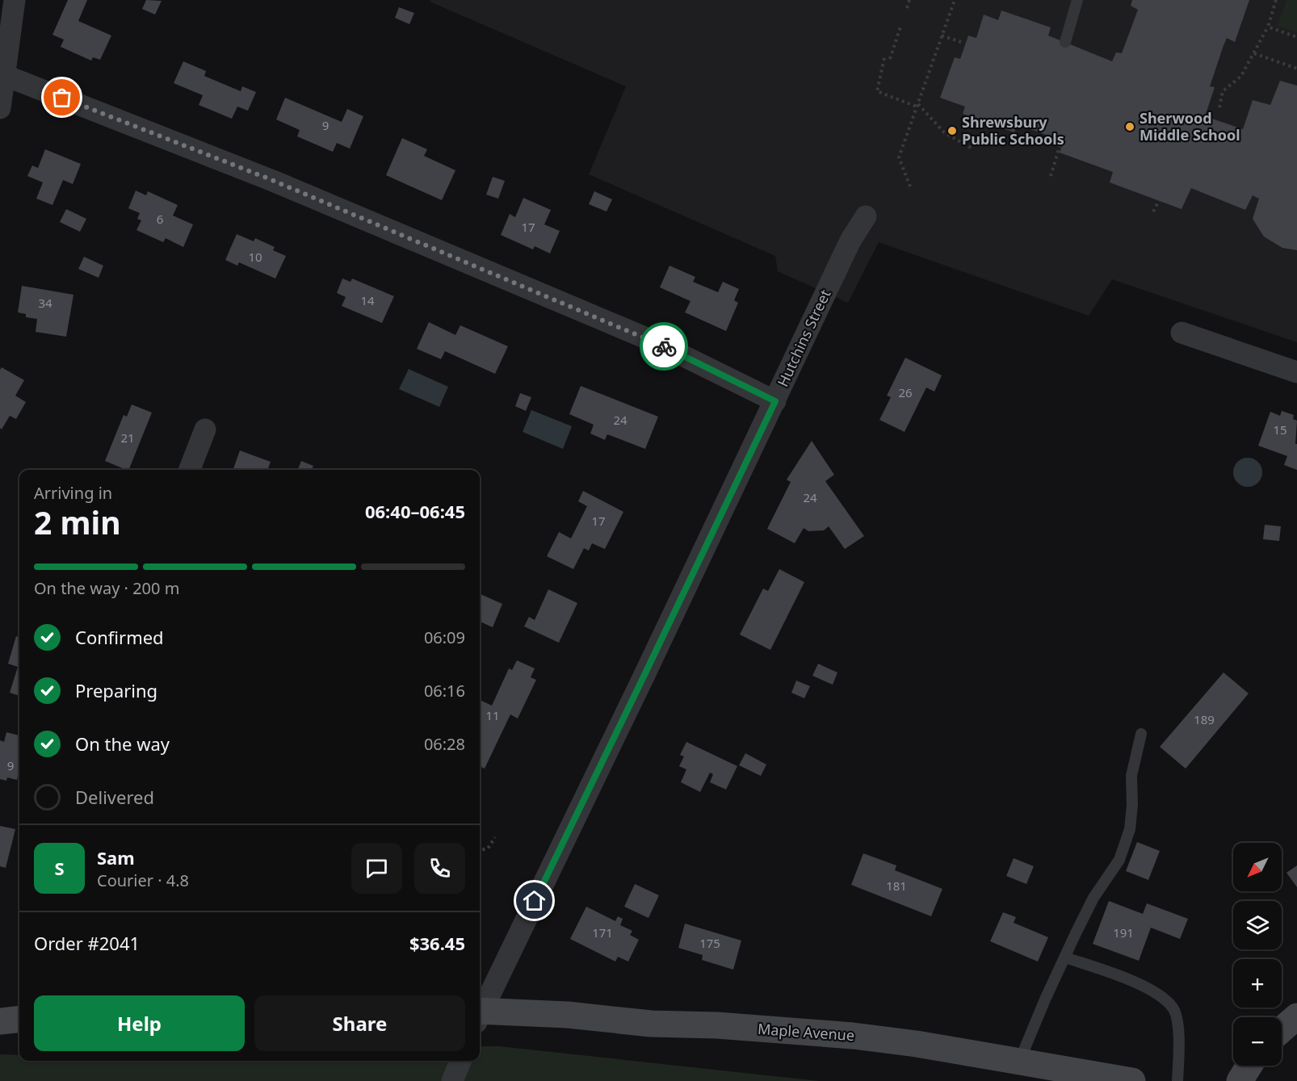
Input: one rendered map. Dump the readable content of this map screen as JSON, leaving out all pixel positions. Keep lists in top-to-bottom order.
{
  "streets": {
    "main road": ["Maple Avenue"],
    "street": ["Hutchins Street"]
  },
  "places": ["Sherwood Middle School", "Shrewsbury Public Schools"],
  "house_numbers": [
    "9",
    "6",
    "17",
    "10",
    "14",
    "34",
    "26",
    "24",
    "15",
    "21",
    "24",
    "17",
    "11",
    "189",
    "9",
    "181",
    "171",
    "191",
    "175"
  ],
  "north": "bottom left",
  "page": {
    "heading": ["2 min", "Arriving in", "06:40–06:45"],
    "panel": [
      "Sam",
      "Courier · 4.8",
      "Order #2041",
      "$36.45"
    ],
    "bar": "On the way · 200 m",
    "list": [
      ["Confirmed", "06:09"],
      ["Preparing", "06:16"],
      ["On the way", "06:28"],
      "Delivered"
    ],
    "map_buttons": ["+", "−"],
    "round": "S",
    "buttons": ["Help", "Share"]
  }
}
